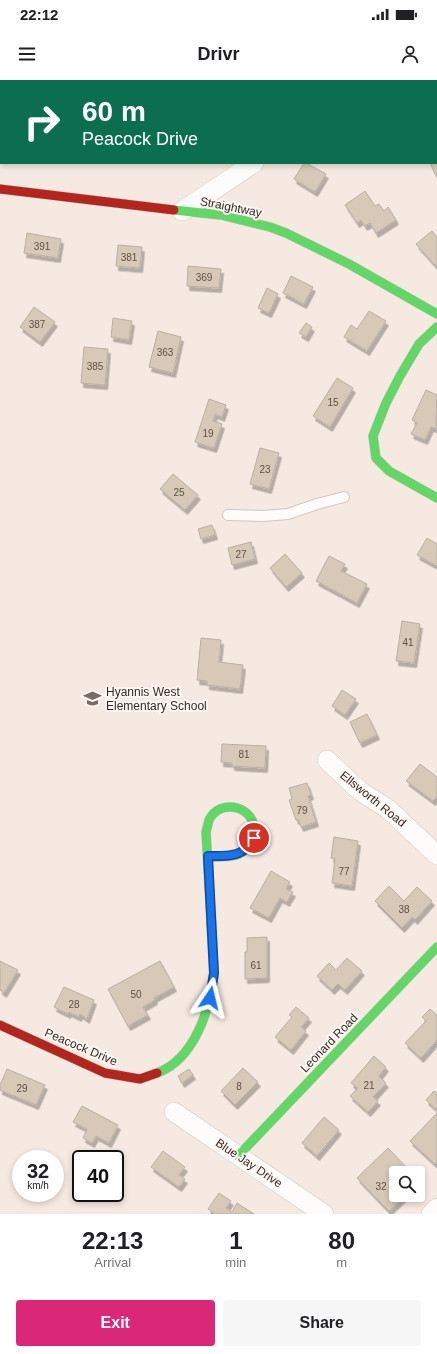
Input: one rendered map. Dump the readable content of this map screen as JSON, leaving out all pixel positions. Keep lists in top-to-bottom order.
{
  "streets": {
    "street": [
      "Straightway",
      "Ellsworth Road",
      "Leonard Road",
      "Peacock Drive",
      "Blue Jay Drive"
    ]
  },
  "crossings": [
    ["Leonard Road", "Blue Jay Drive"]
  ],
  "places": {
    "school or university": ["Hyannis West Elementary School"]
  },
  "house_numbers": [
    "391",
    "381",
    "369",
    "387",
    "363",
    "385",
    "15",
    "19",
    "23",
    "25",
    "27",
    "41",
    "81",
    "79",
    "77",
    "38",
    "61",
    "50",
    "28",
    "21",
    "8",
    "29",
    "32"
  ],
  "page": {
    "status": "22:12",
    "header": "Drivr",
    "turn": ["60 m", "Peacock Drive"],
    "speed": "32 km/h",
    "limit": "40",
    "eta": [
      "22:13",
      "Arrival",
      "1",
      "min",
      "80",
      "m"
    ],
    "buttons": ["Exit", "Share"]
  }
}
